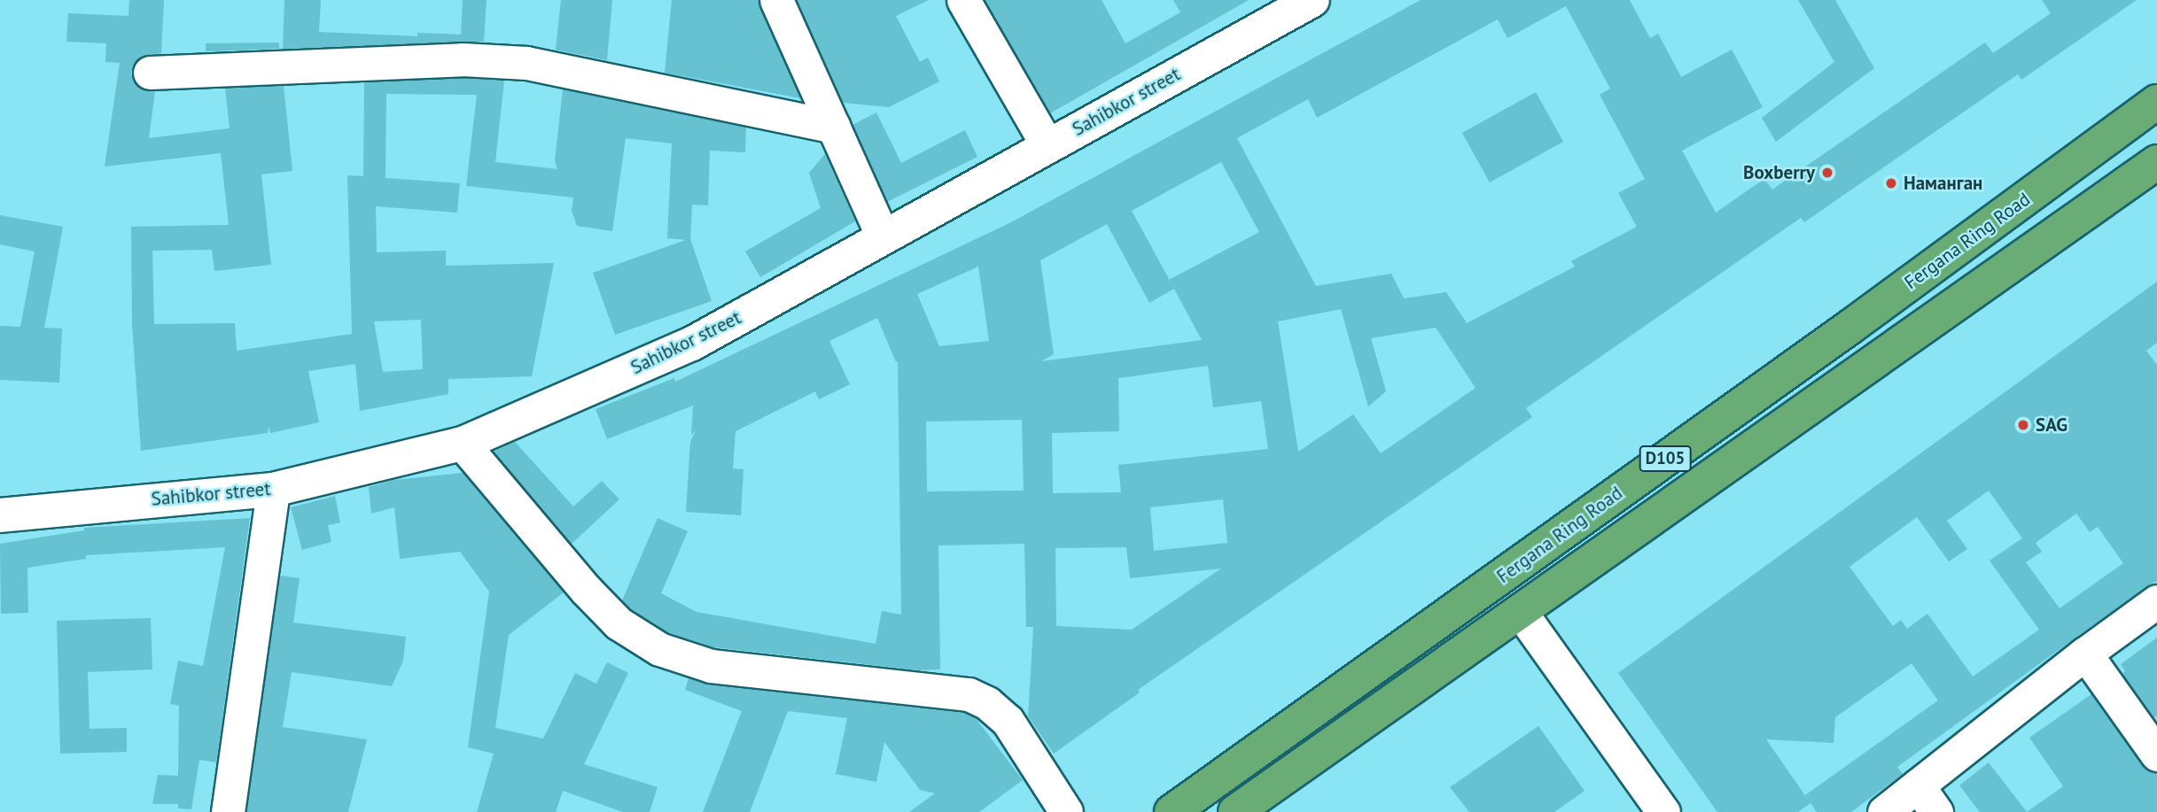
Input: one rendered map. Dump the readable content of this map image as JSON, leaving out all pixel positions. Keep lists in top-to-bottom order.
{
  "streets": {
    "highway": ["Fergana Ring Road", "D105"],
    "street": ["Sahibkor street"]
  },
  "places": ["Boxberry", "Наманган", "SAG"]
}
